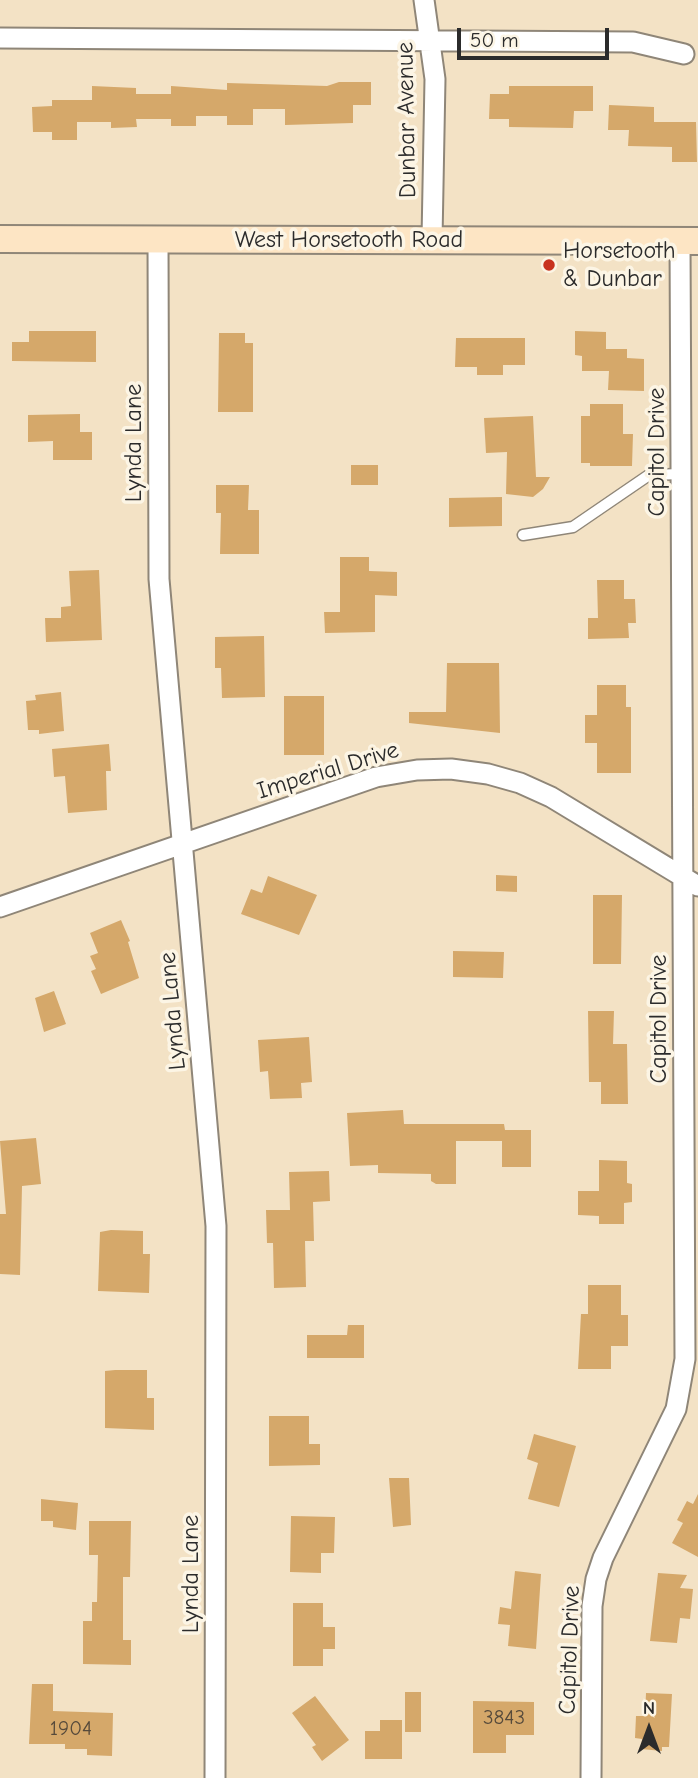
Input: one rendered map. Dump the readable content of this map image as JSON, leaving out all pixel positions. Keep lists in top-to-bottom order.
{
  "streets": {
    "main road": ["West Horsetooth Road"],
    "street": [
      "Dunbar Avenue",
      "Lynda Lane",
      "Capitol Drive",
      "Imperial Drive"
    ]
  },
  "crossings": [
    ["Dunbar Avenue", "West Horsetooth Road"],
    ["West Horsetooth Road", "Lynda Lane"],
    ["West Horsetooth Road", "Capitol Drive"],
    ["Lynda Lane", "Imperial Drive"],
    ["Capitol Drive", "Imperial Drive"]
  ],
  "places": ["Horsetooth & Dunbar"],
  "house_numbers": ["3843", "1904"],
  "scale_bar": "50 m",
  "north": "top"
}
